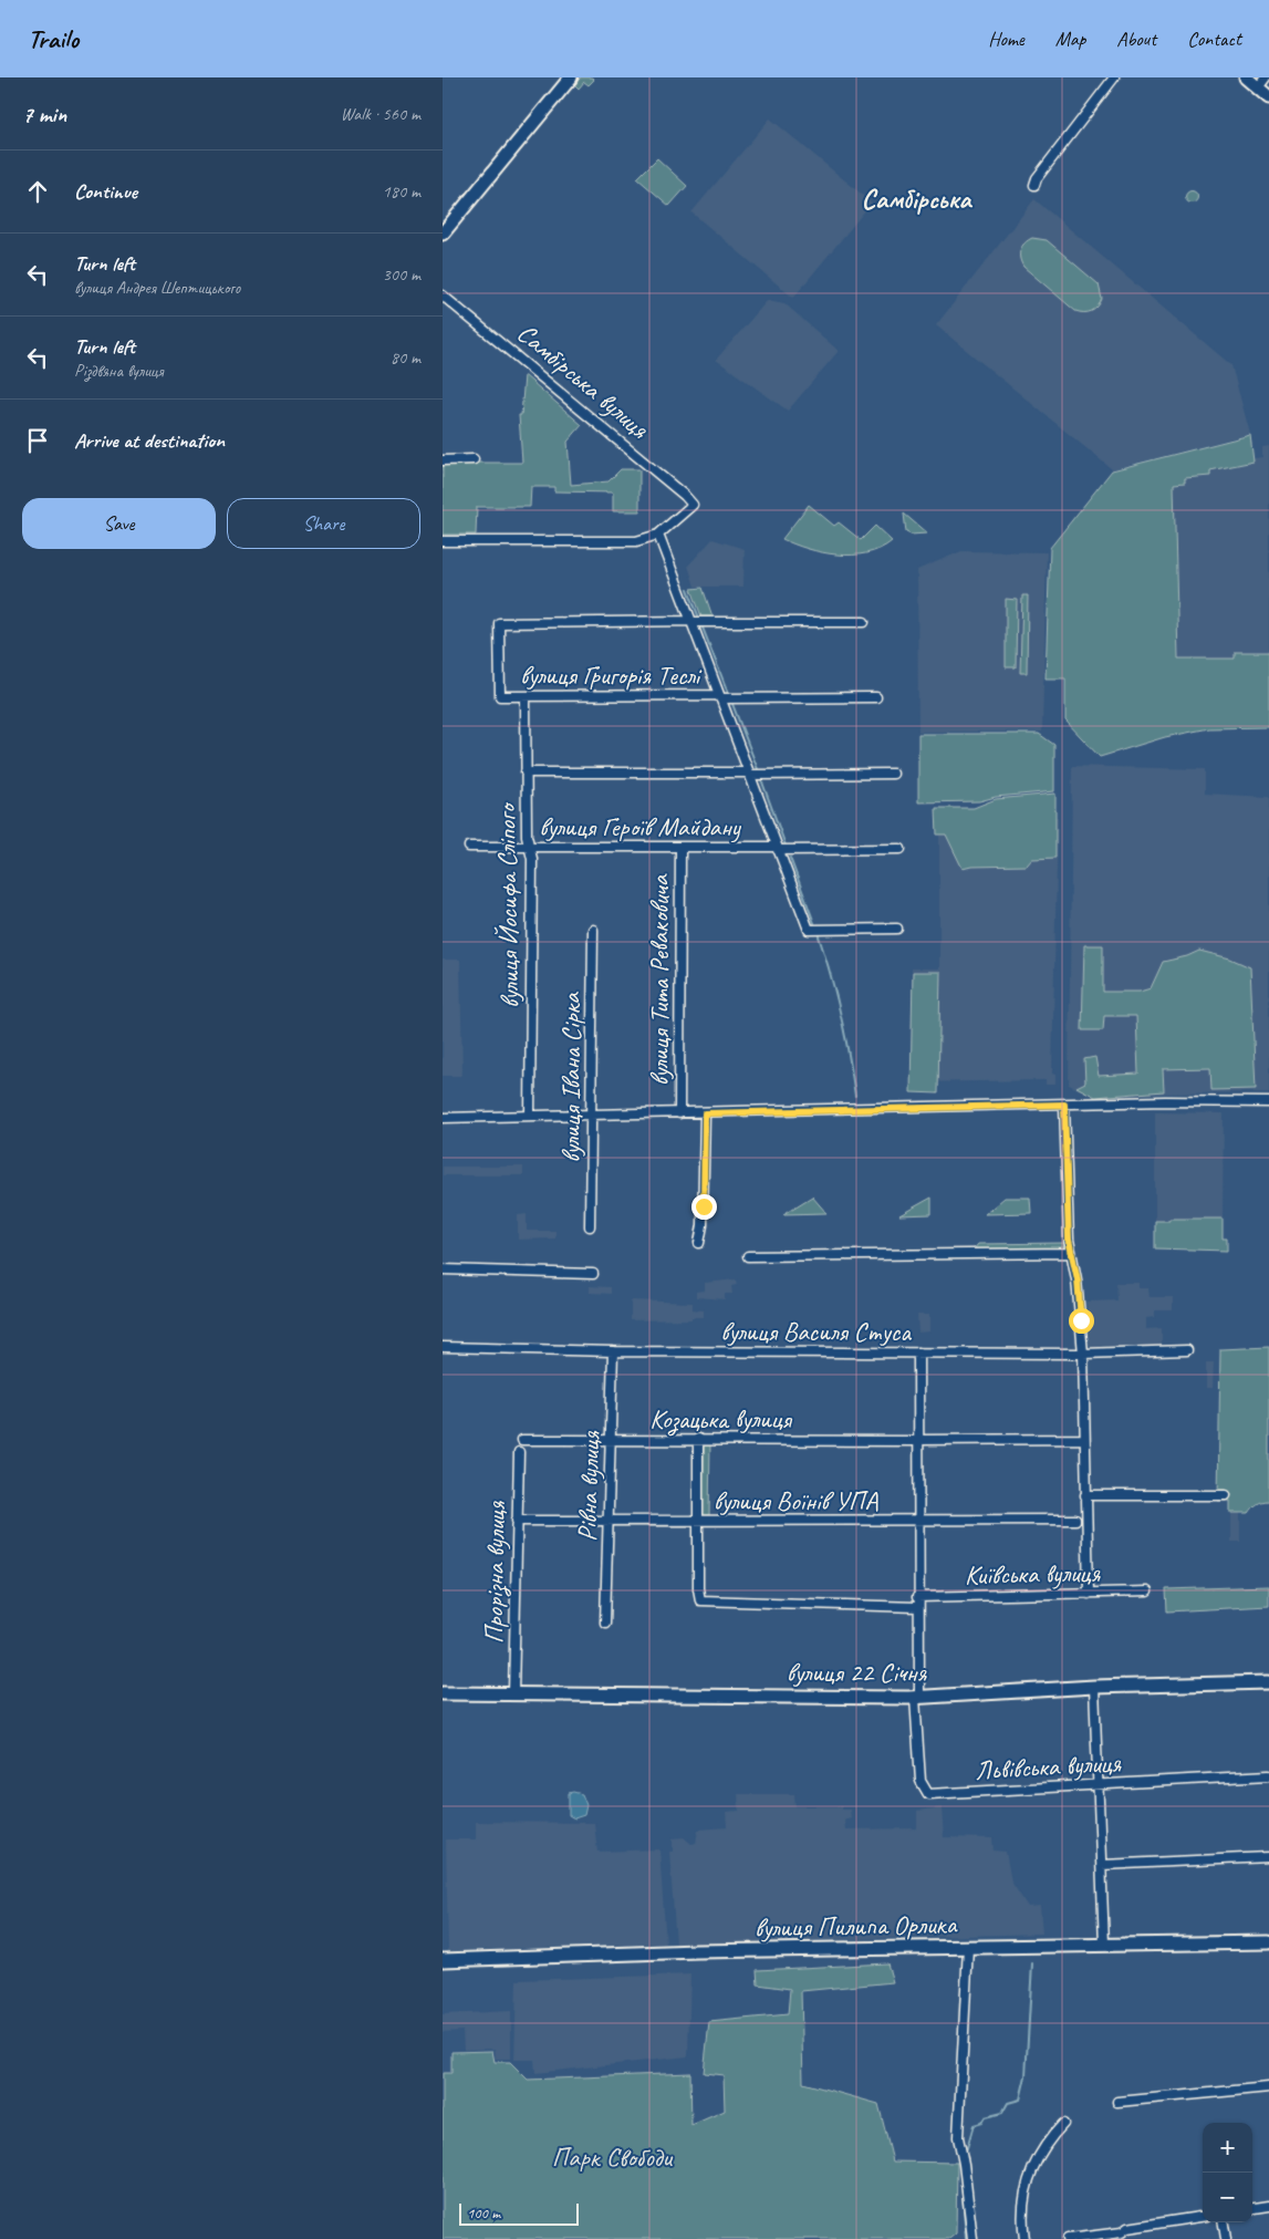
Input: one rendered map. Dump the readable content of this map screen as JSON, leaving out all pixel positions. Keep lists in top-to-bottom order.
{
  "streets": {
    "main road": ["вулиця 22 Січня", "вулиця Пилипа Орлика"],
    "street": [
      "Самбірська вулиця",
      "вулиця Григорія Теслі",
      "вулиця Героїв Майдану",
      "вулиця Йосифа Сліпого",
      "вулиця Тита Реваковича",
      "вулиця Івана Сірка",
      "вулиця Василя Стуса",
      "Козацька вулиця",
      "Рівна вулиця",
      "вулиця Воїнів УПА",
      "Прорізна вулиця",
      "Київська вулиця",
      "Львівська вулиця"
    ]
  },
  "crossings": [
    ["вулиця Григорія Теслі", "вулиця Йосифа Сліпого"],
    ["вулиця Героїв Майдану", "вулиця Йосифа Сліпого"],
    ["вулиця Героїв Майдану", "вулиця Тита Реваковича"],
    ["вулиця Василя Стуса", "Рівна вулиця"],
    ["Козацька вулиця", "Рівна вулиця"],
    ["Рівна вулиця", "вулиця Воїнів УПА"],
    ["вулиця Воїнів УПА", "Прорізна вулиця"],
    ["Прорізна вулиця", "вулиця 22 Січня"],
    ["вулиця 22 Січня", "Львівська вулиця"]
  ],
  "districts": ["Самбірська"],
  "parks": ["Парк Свободи"],
  "scale_bar": "100 m",
  "page": {
    "header": "Trailo",
    "nav": [
      "Home",
      "Map",
      "About",
      "Contact"
    ],
    "heading": ["7 min", "Walk · 560 m"],
    "list": [
      ["Continue", "180 m"],
      ["Turn left", "вулиця Андрея Шептицького", "300 m"],
      ["Turn left", "Різдвяна вулиця", "80 m"],
      "Arrive at destination"
    ],
    "buttons": ["Save", "Share"],
    "map_buttons": ["+", "−"],
    "scale": "100 m"
  }
}
